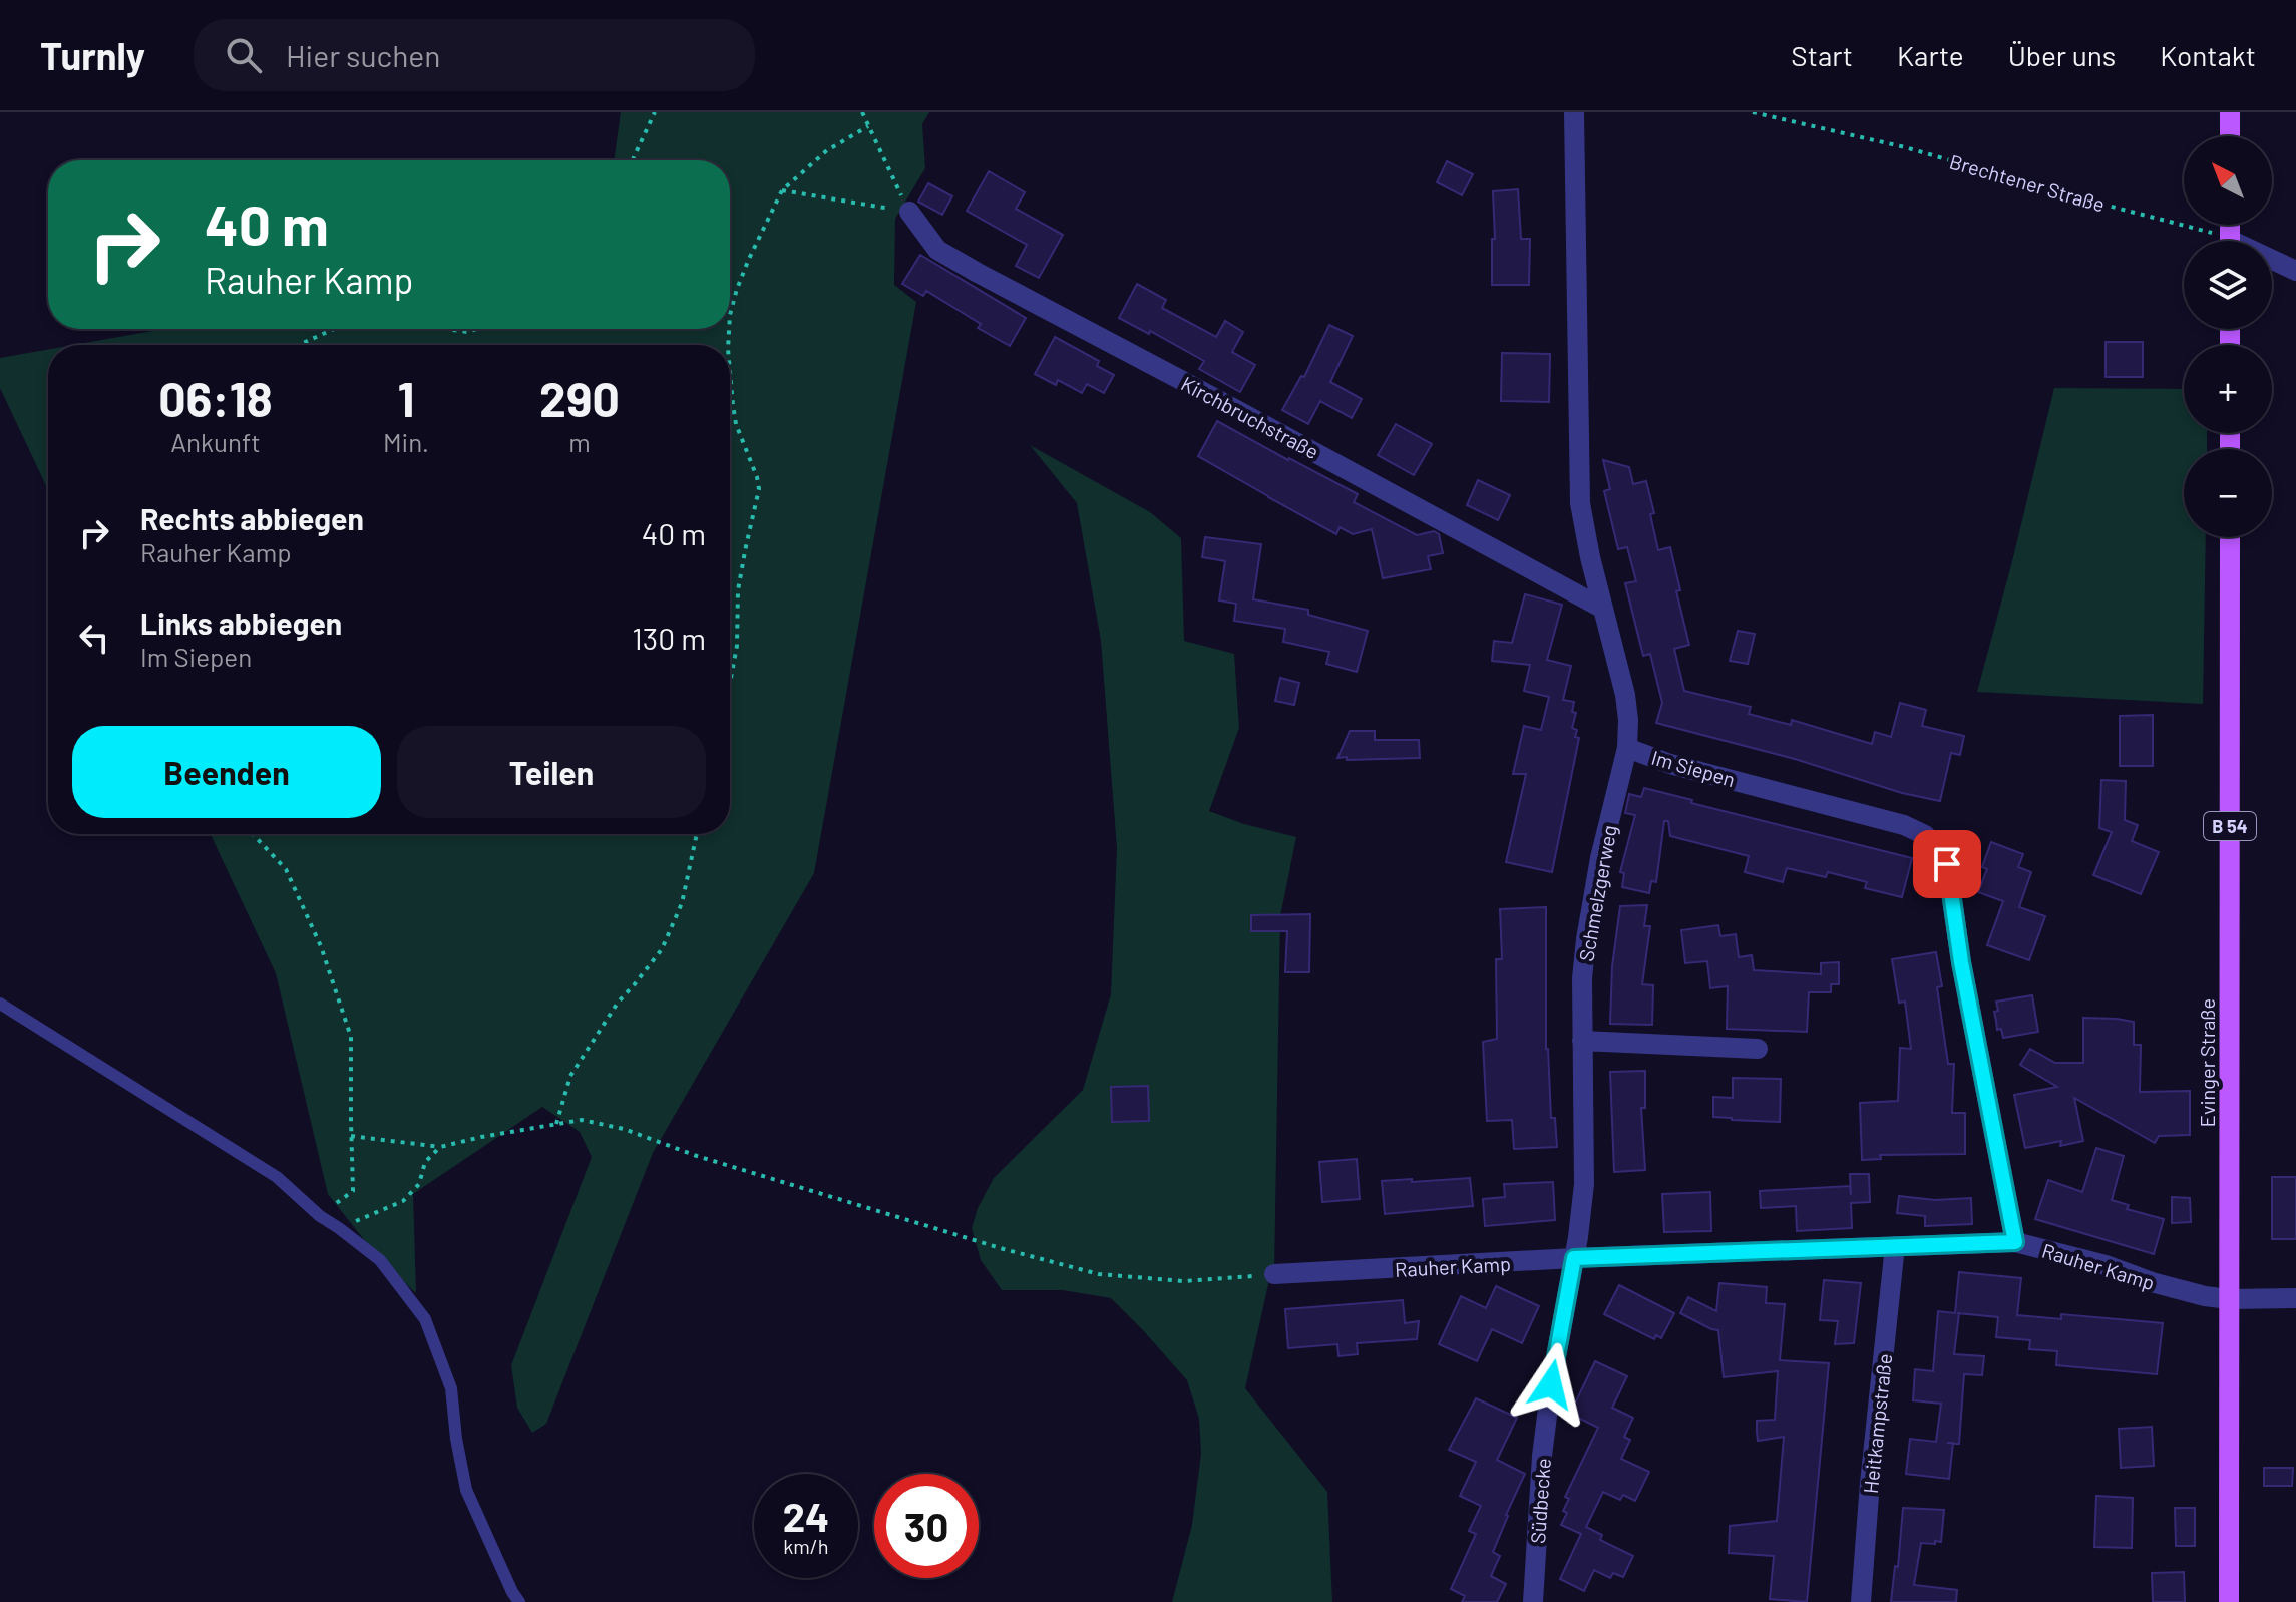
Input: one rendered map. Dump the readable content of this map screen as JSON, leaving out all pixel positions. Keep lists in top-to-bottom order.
{
  "streets": {
    "main road": ["B 54", "Evinger Straße"],
    "street": [
      "Kirchbruchstraße",
      "Im Siepen",
      "Schmelzgerweg",
      "Rauher Kamp",
      "Heitkampstraße",
      "Südbecke"
    ],
    "path": ["Brechtener Straße"]
  },
  "crossings": [
    ["Kirchbruchstraße", "Im Siepen"],
    ["Im Siepen", "Schmelzgerweg"],
    ["Im Siepen", "Rauher Kamp"],
    ["Schmelzgerweg", "Rauher Kamp"],
    ["Schmelzgerweg", "Südbecke"],
    ["Evinger Straße", "Rauher Kamp"],
    ["Rauher Kamp", "Heitkampstraße"],
    ["Rauher Kamp", "Südbecke"]
  ],
  "north": "top left",
  "page": {
    "header": "Turnly",
    "search": "Hier suchen",
    "nav": [
      "Start",
      "Karte",
      "Über uns",
      "Kontakt"
    ],
    "map_buttons": ["+", "−"],
    "turn": ["40 m", "Rauher Kamp"],
    "eta": [
      "06:18",
      "Ankunft",
      "1",
      "Min.",
      "290",
      "m"
    ],
    "list": [
      {
        "name": "Rechts abbiegen",
        "note": "Rauher Kamp",
        "value": "40 m"
      },
      {
        "name": "Links abbiegen",
        "note": "Im Siepen",
        "value": "130 m"
      }
    ],
    "buttons": ["Beenden", "Teilen"],
    "speed": "24 km/h",
    "limit": "30"
  }
}
